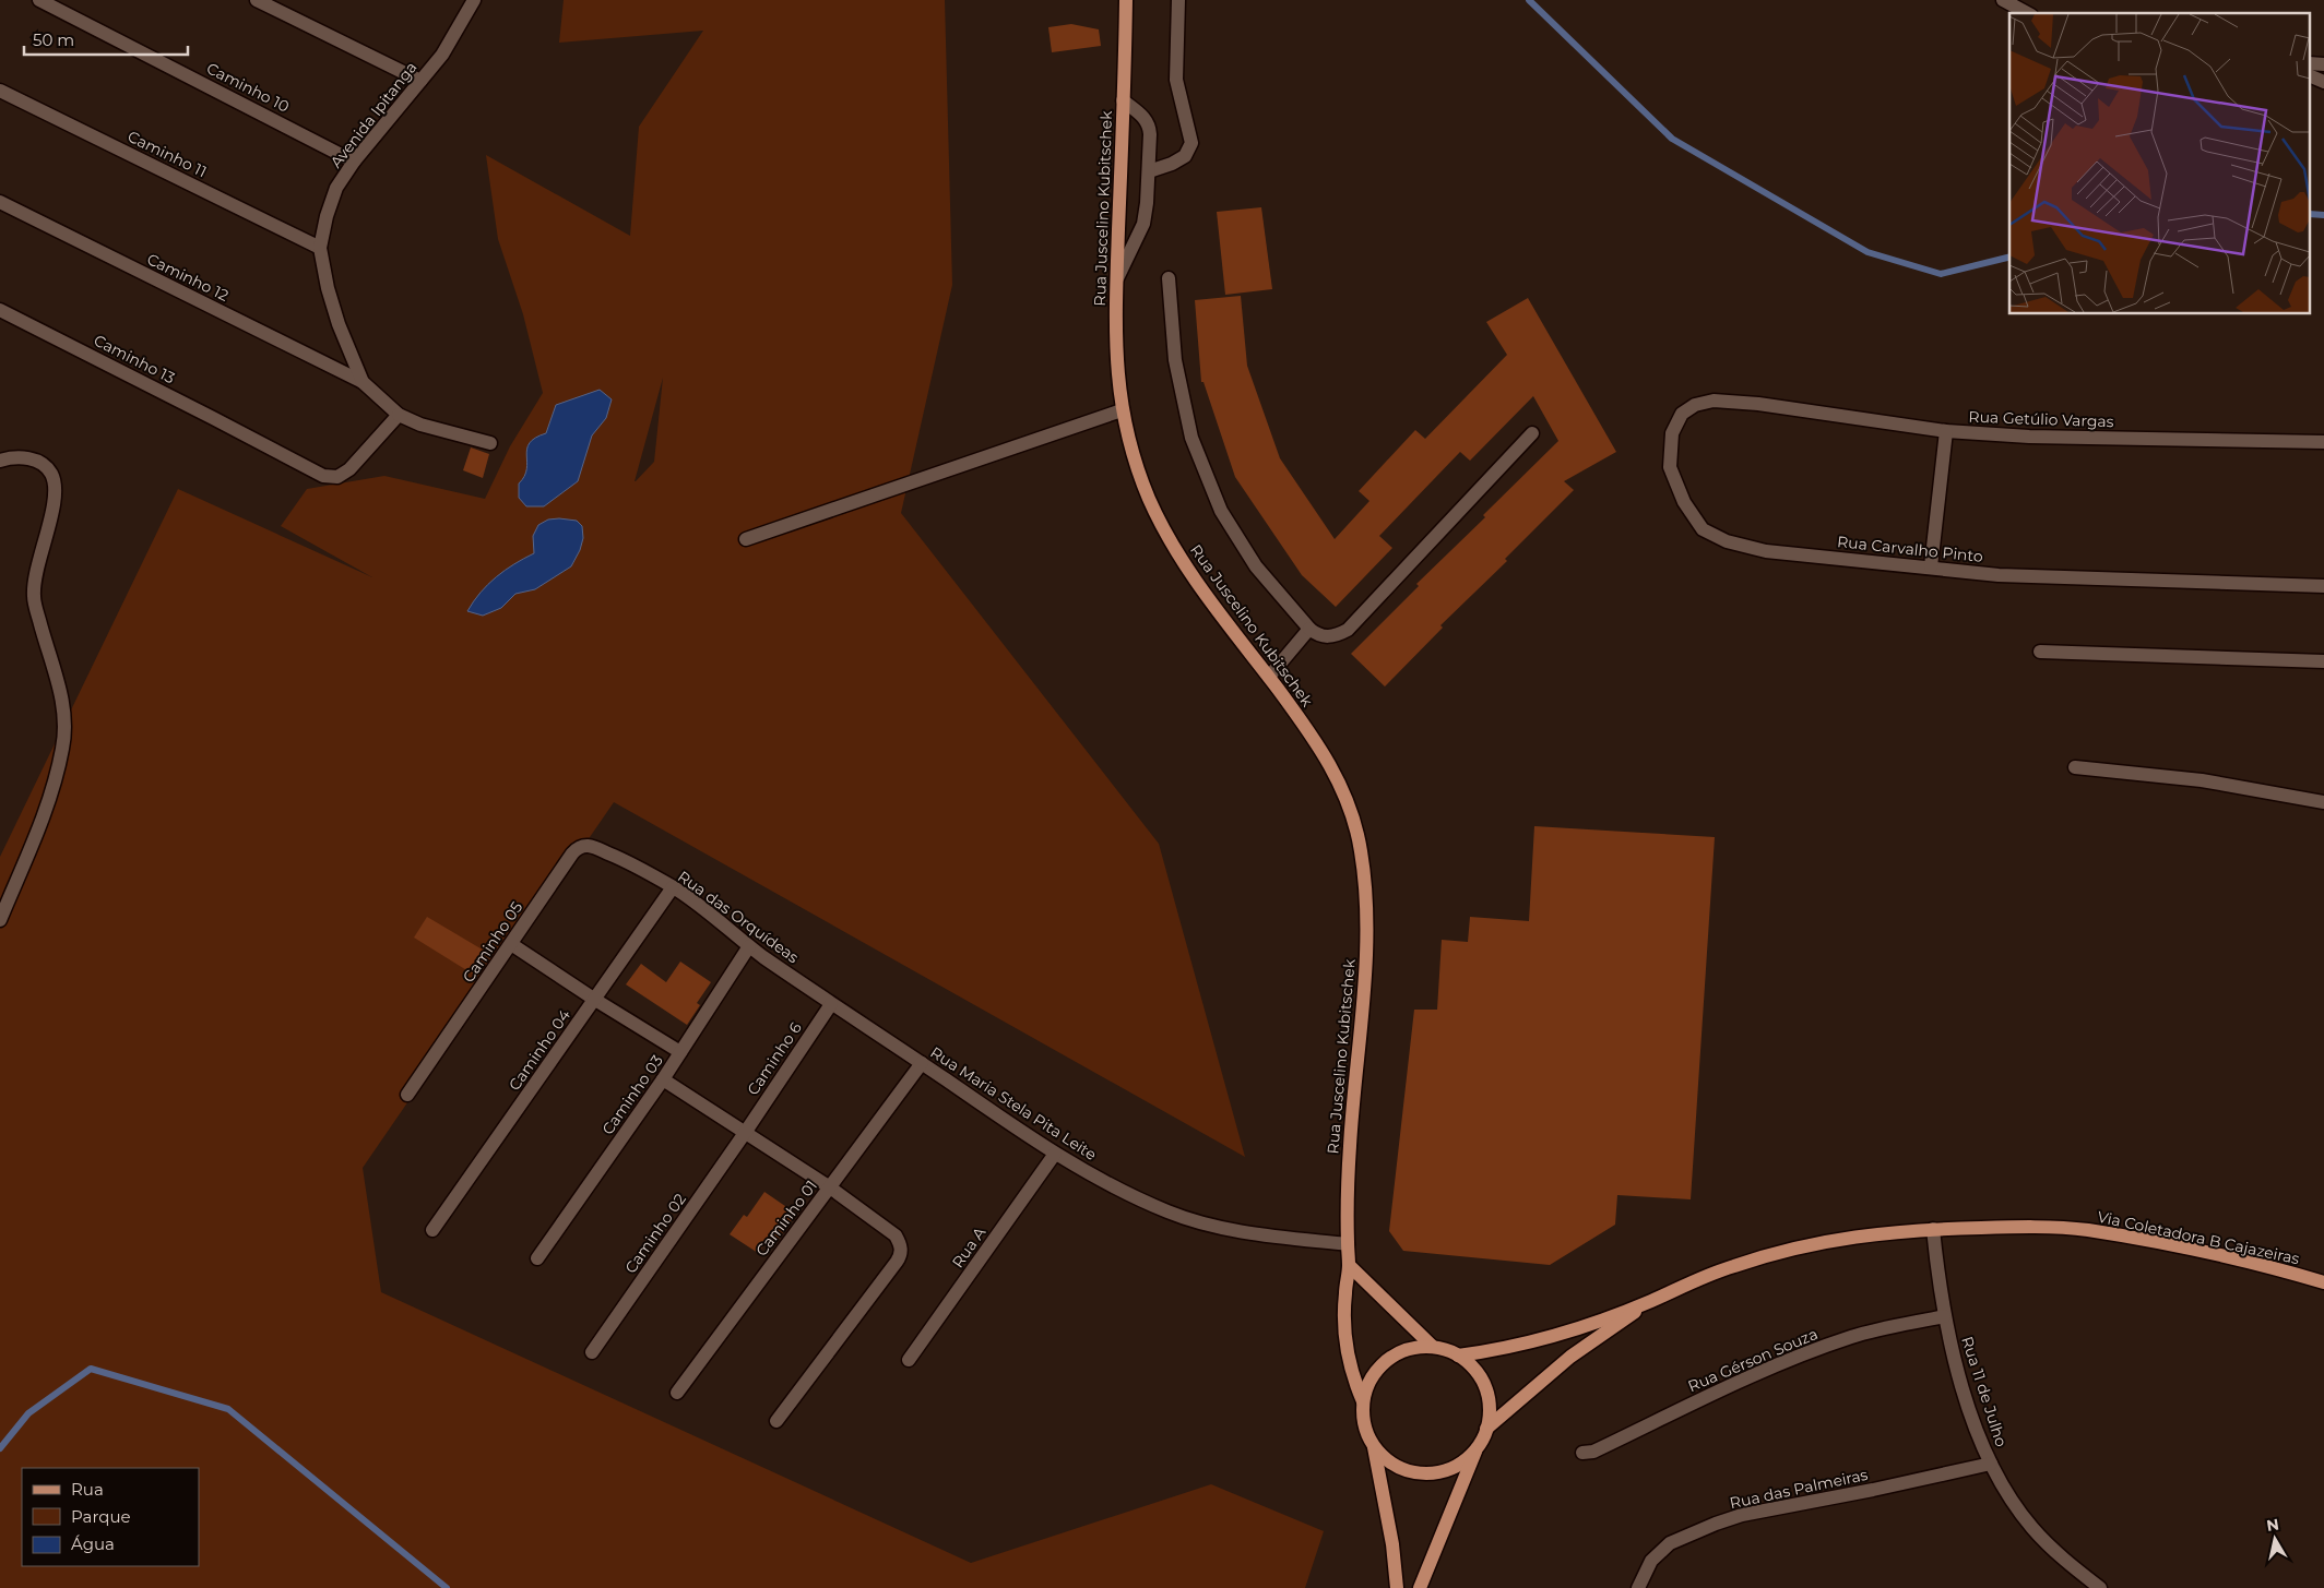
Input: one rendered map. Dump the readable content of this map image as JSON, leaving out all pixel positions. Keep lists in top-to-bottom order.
{
  "streets": {
    "main road": ["Rua Juscelino Kubitschek", "Via Coletadora B Cajazeiras"],
    "street": [
      "Caminho 10",
      "Avenida Ipitanga",
      "Caminho 11",
      "Caminho 12",
      "Caminho 13",
      "Rua Getúlio Vargas",
      "Rua Carvalho Pinto",
      "Rua das Orquídeas",
      "Caminho 05",
      "Caminho 04",
      "Caminho 6",
      "Caminho 03",
      "Rua Maria Stela Pita Leite",
      "Caminho 01",
      "Caminho 02",
      "Rua A",
      "Rua Gérson Souza",
      "Rua 11 de Julho",
      "Rua das Palmeiras"
    ]
  },
  "crossings": [
    ["Caminho 10", "Avenida Ipitanga"],
    ["Avenida Ipitanga", "Caminho 11"],
    ["Avenida Ipitanga", "Caminho 12"],
    ["Avenida Ipitanga", "Caminho 13"],
    ["Rua Juscelino Kubitschek", "Rua Maria Stela Pita Leite"],
    ["Rua Juscelino Kubitschek", "Via Coletadora B Cajazeiras"],
    ["Rua Getúlio Vargas", "Rua Carvalho Pinto"],
    ["Rua das Orquídeas", "Caminho 05"],
    ["Rua das Orquídeas", "Caminho 04"],
    ["Rua das Orquídeas", "Caminho 6"],
    ["Rua das Orquídeas", "Caminho 03"],
    ["Rua das Orquídeas", "Rua Maria Stela Pita Leite"],
    ["Caminho 6", "Rua Maria Stela Pita Leite"],
    ["Caminho 6", "Caminho 02"],
    ["Rua Maria Stela Pita Leite", "Caminho 01"],
    ["Rua Maria Stela Pita Leite", "Rua A"],
    ["Via Coletadora B Cajazeiras", "Rua 11 de Julho"],
    ["Rua Gérson Souza", "Rua 11 de Julho"],
    ["Rua 11 de Julho", "Rua das Palmeiras"]
  ],
  "legend": ["Rua", "Parque", "Água"],
  "scale_bar": "50 m",
  "north": "top"
}
